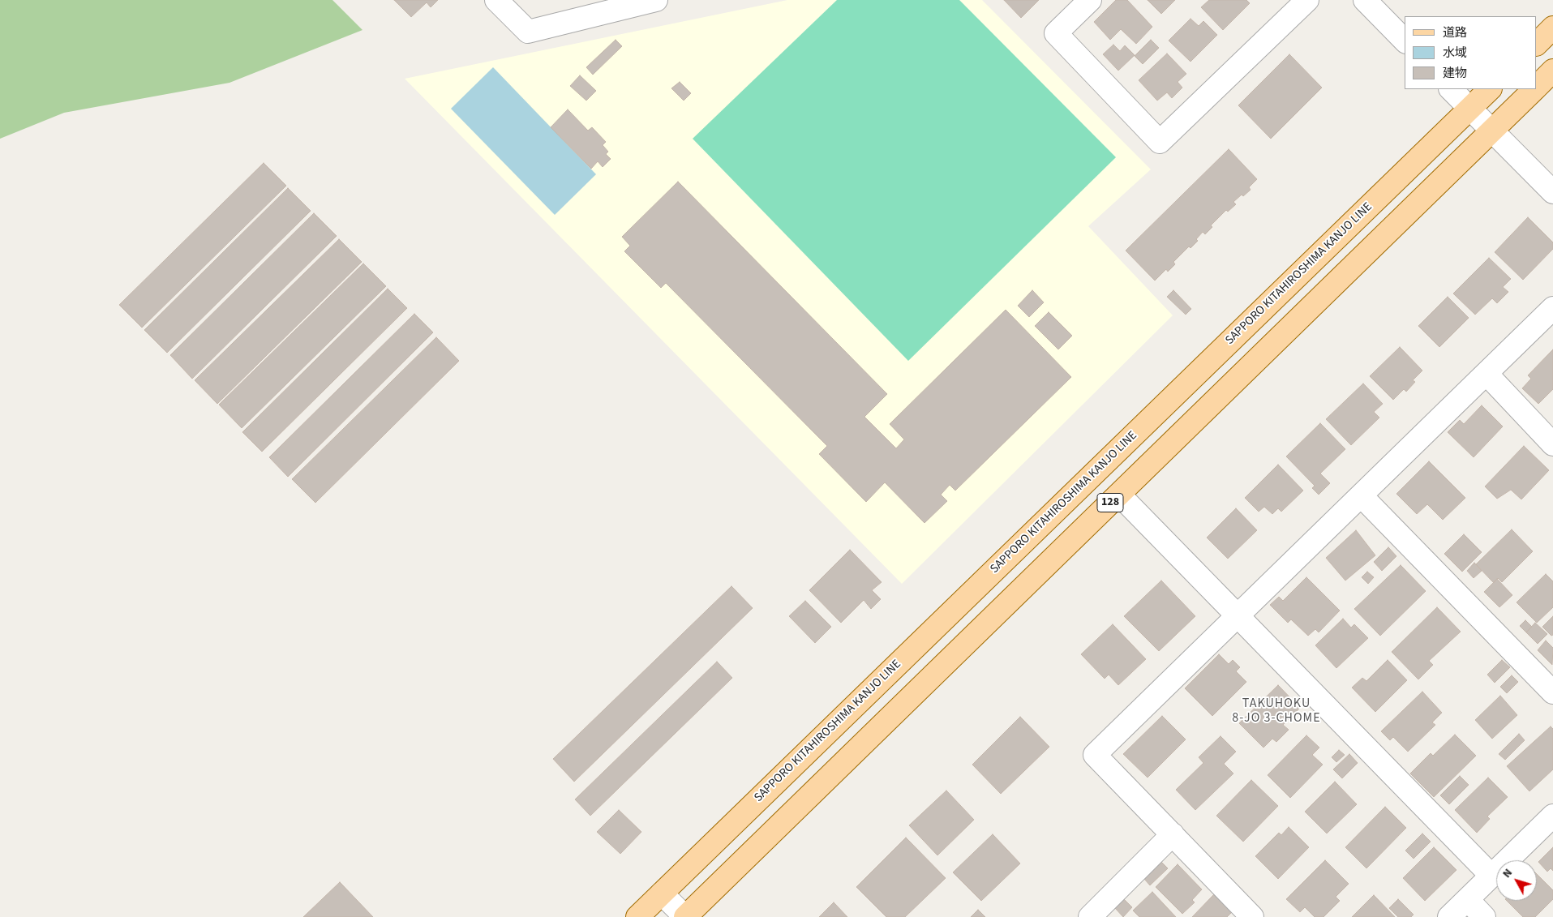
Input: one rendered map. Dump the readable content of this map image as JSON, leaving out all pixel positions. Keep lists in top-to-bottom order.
{
  "streets": {
    "main road": ["SAPPORO KITAHIROSHIMA KANJO LINE", "128"]
  },
  "districts": ["TAKUHOKU 8-JO 3-CHOME"],
  "legend": ["道路", "水域", "建物"],
  "north": "top left"
}
